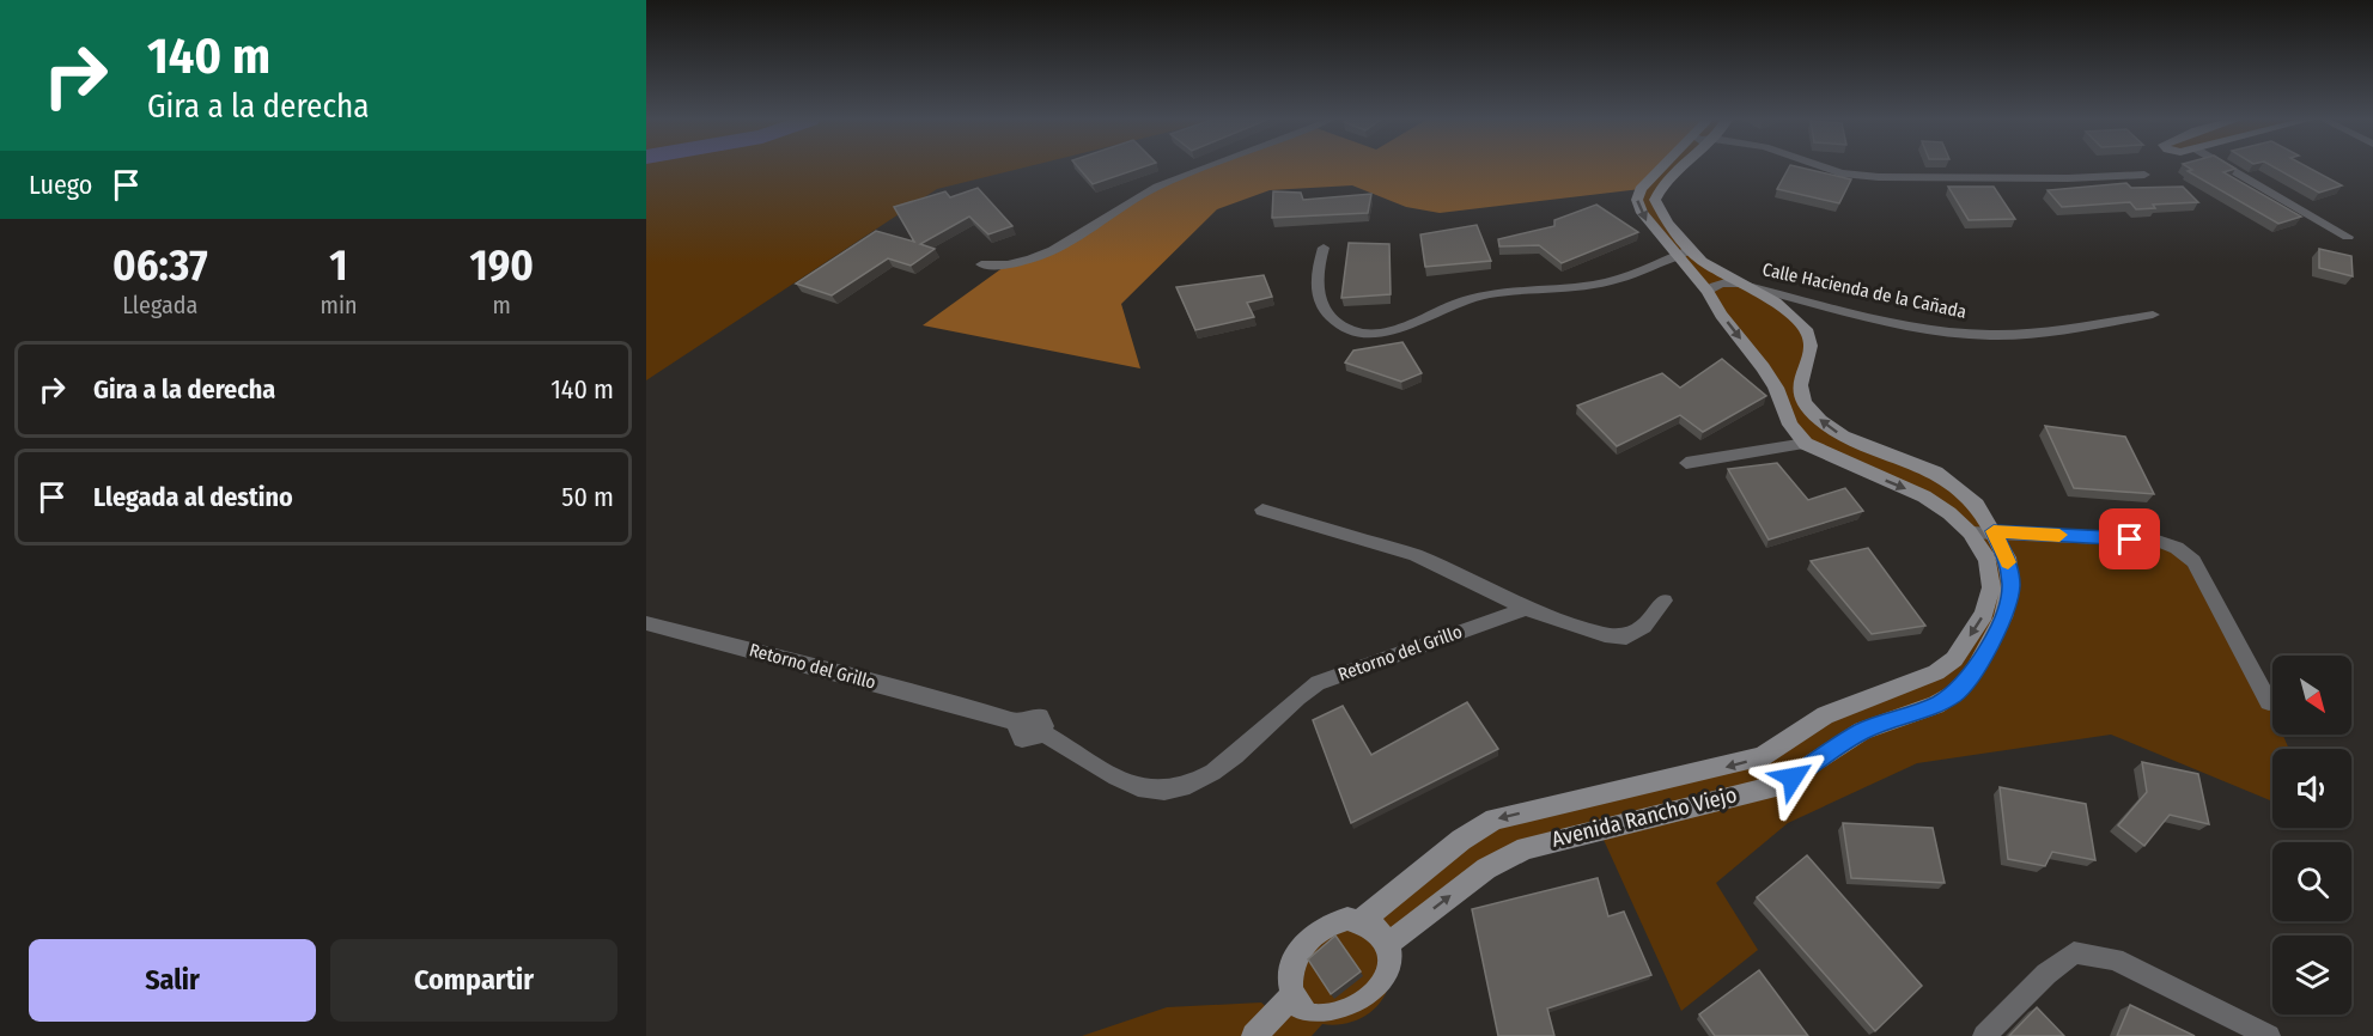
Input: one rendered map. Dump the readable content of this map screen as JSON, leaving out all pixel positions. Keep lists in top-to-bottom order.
{
  "streets": {
    "street": ["Calle Hacienda de la Cañada", "Retorno del Grillo", "Avenida Rancho Viejo"]
  },
  "crossings": [
    ["Calle Hacienda de la Cañada", "Avenida Rancho Viejo"]
  ],
  "north": "bottom right",
  "page": {
    "turn": ["140 m", "Gira a la derecha"],
    "then": "Luego",
    "eta": [
      "06:37",
      "Llegada",
      "1",
      "min",
      "190",
      "m"
    ],
    "list": [
      {
        "name": "Gira a la derecha",
        "value": "140 m"
      },
      {
        "name": "Llegada al destino",
        "value": "50 m"
      }
    ],
    "buttons": ["Salir", "Compartir"]
  }
}
